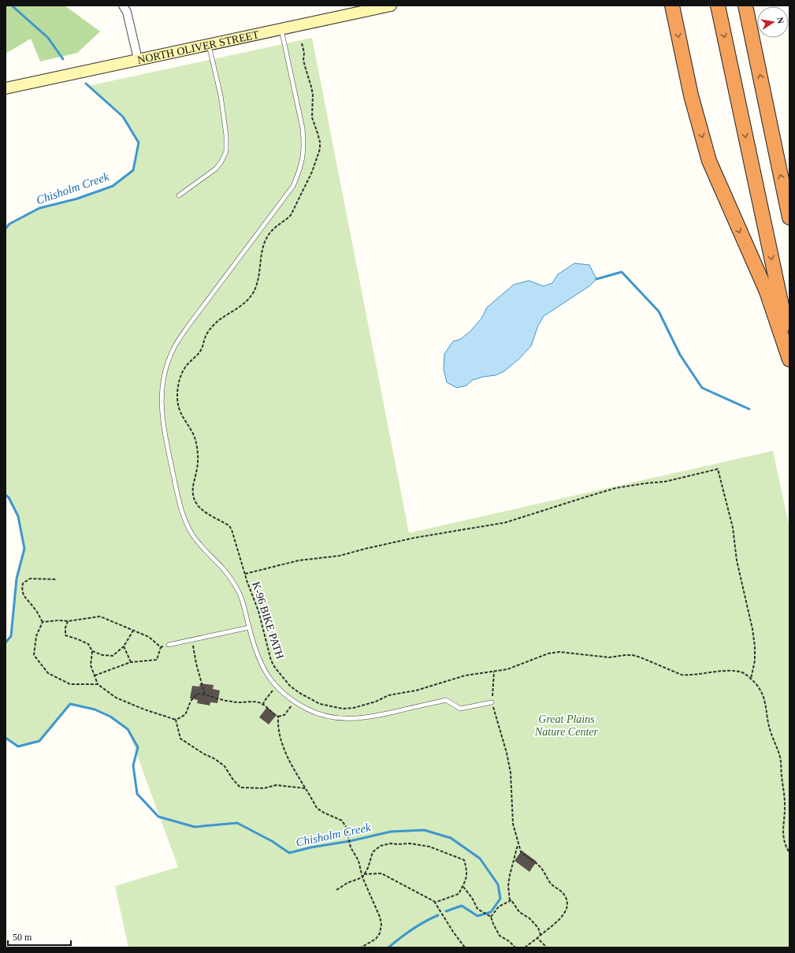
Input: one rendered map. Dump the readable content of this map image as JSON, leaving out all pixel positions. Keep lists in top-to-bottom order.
{
  "streets": {
    "main road": ["NORTH OLIVER STREET"],
    "path": ["K-96 BIKE PATH"]
  },
  "water": ["Chisholm Creek"],
  "parks": ["Great Plains Nature Center"],
  "scale_bar": "50 m",
  "north": "right"
}
